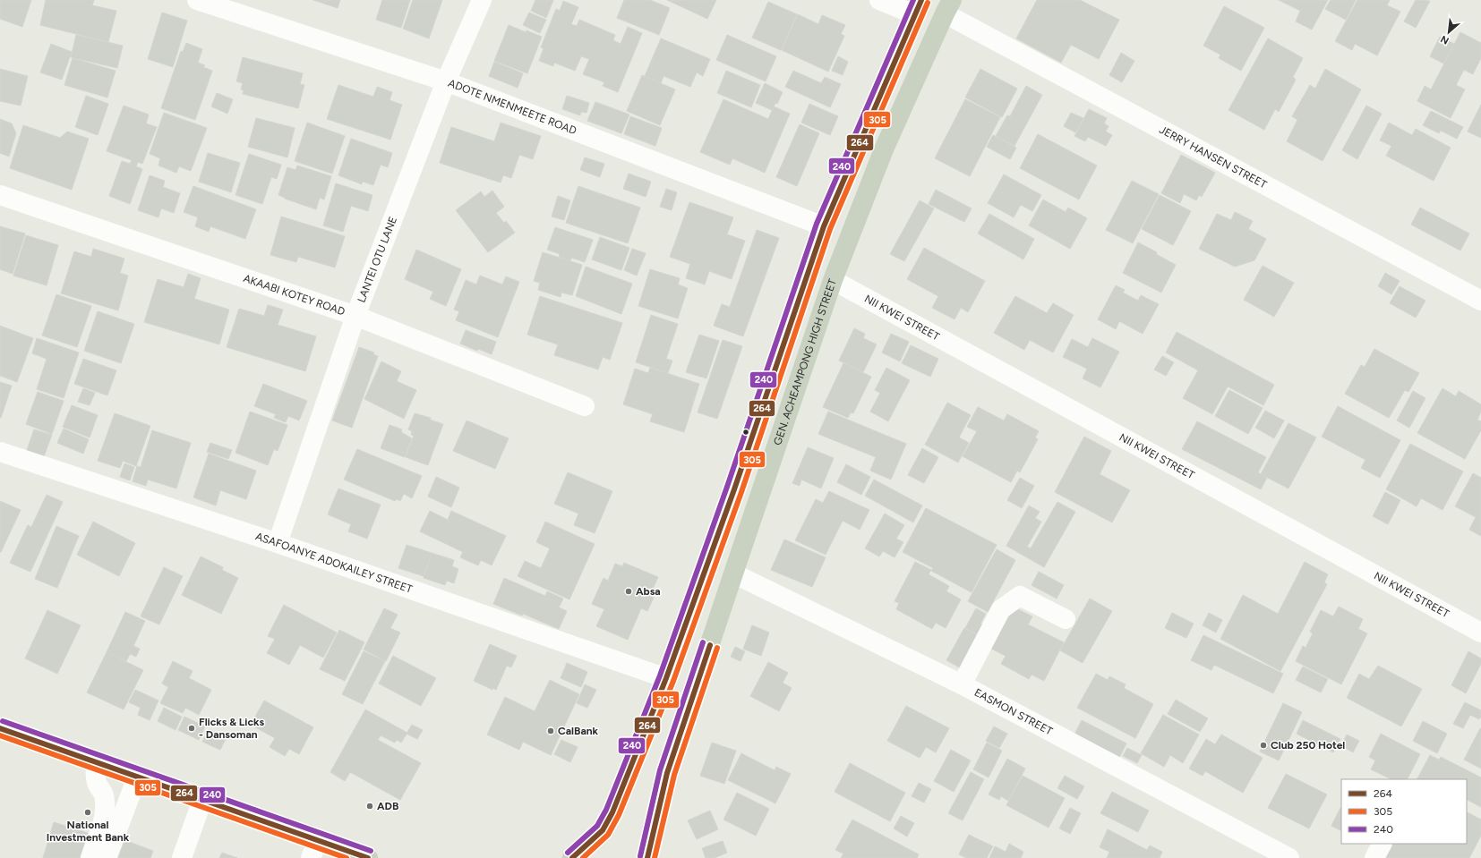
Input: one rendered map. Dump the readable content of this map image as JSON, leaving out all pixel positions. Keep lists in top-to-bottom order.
{
  "streets": {
    "main road": ["GEN. ACHEAMPONG HIGH STREET"],
    "street": [
      "ADOTE NMENMEETE ROAD",
      "JERRY HANSEN STREET",
      "LANTEI OTU LANE",
      "AKAABI KOTEY ROAD",
      "NII KWEI STREET",
      "ASAFOANYE ADOKAILEY STREET",
      "EASMON STREET"
    ]
  },
  "crossings": [
    ["ADOTE NMENMEETE ROAD", "LANTEI OTU LANE"],
    ["JERRY HANSEN STREET", "GEN. ACHEAMPONG HIGH STREET"],
    ["LANTEI OTU LANE", "AKAABI KOTEY ROAD"],
    ["LANTEI OTU LANE", "ASAFOANYE ADOKAILEY STREET"],
    ["NII KWEI STREET", "GEN. ACHEAMPONG HIGH STREET"],
    ["GEN. ACHEAMPONG HIGH STREET", "EASMON STREET"]
  ],
  "places": [
    "Absa",
    "Flicks & Licks - Dansoman",
    "CalBank",
    "Club 250 Hotel",
    "ADB",
    "National Investment Bank"
  ],
  "lines": ["transit line 264", "transit line 240", "transit line 305"],
  "legend": ["264", "305", "240"],
  "north": "bottom left"
}
